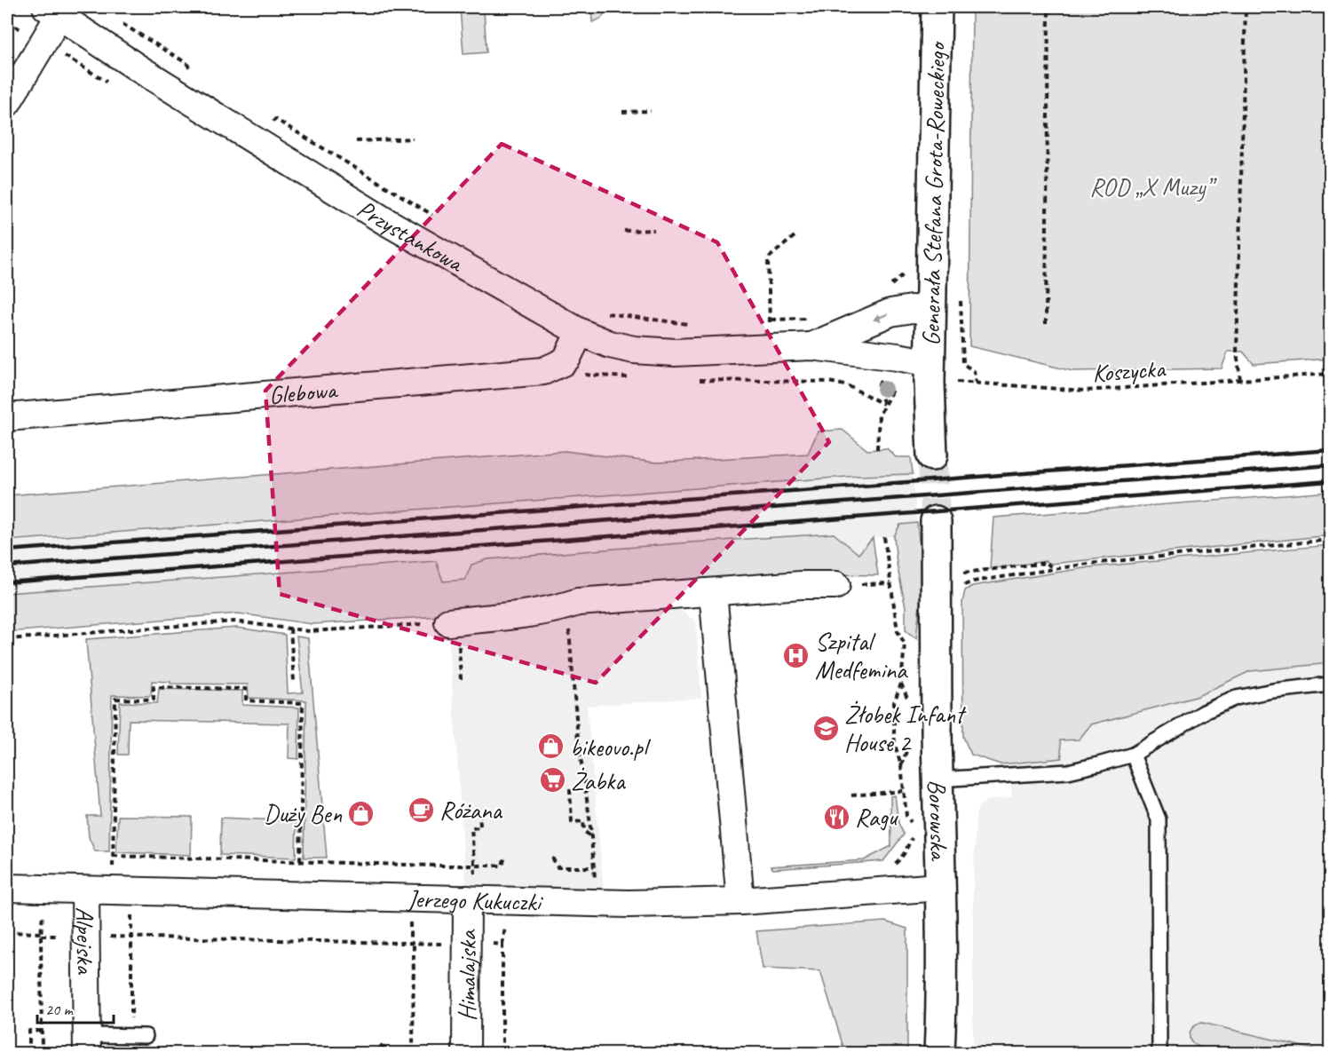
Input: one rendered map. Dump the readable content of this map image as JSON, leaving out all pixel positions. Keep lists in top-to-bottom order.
{
  "streets": {
    "street": [
      "Generała Stefana Grota-Roweckiego",
      "Przystankowa",
      "Glebowa",
      "Borowska",
      "Jerzego Kukuczki",
      "Alpejska",
      "Himalajska"
    ],
    "path": ["Koszycka"]
  },
  "crossings": [
    ["Generała Stefana Grota-Roweckiego", "Przystankowa"],
    ["Generała Stefana Grota-Roweckiego", "Koszycka"],
    ["Przystankowa", "Koszycka"],
    ["Przystankowa", "Glebowa"],
    ["Borowska", "Jerzego Kukuczki"],
    ["Jerzego Kukuczki", "Alpejska"],
    ["Jerzego Kukuczki", "Himalajska"]
  ],
  "parks": ["ROD „X Muzy”"],
  "places": {
    "hospital": ["Szpital Medfemina"],
    "school or university": ["Żłobek Infant House 2"],
    "shop": ["bikeovo.pl", "Duży Ben"],
    "supermarket": ["Żabka"],
    "cafe": ["Różana"],
    "restaurant": ["Ragu"]
  },
  "scale_bar": "20 m"
}
